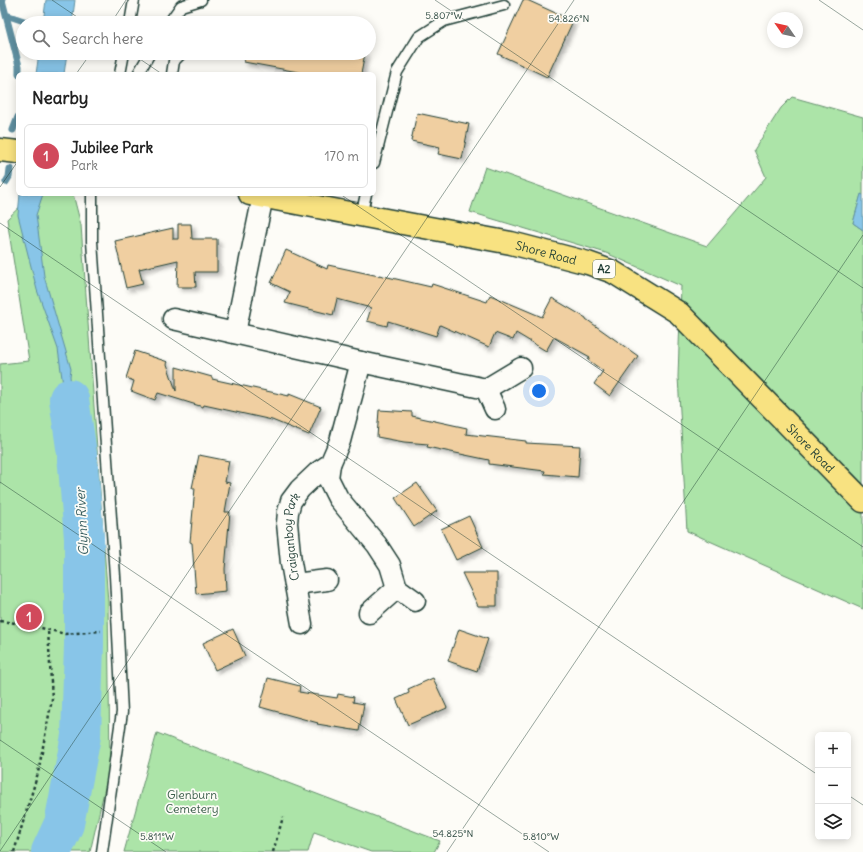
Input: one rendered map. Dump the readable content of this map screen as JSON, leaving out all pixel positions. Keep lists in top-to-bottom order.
{
  "streets": {
    "main road": ["Shore Road", "A2"],
    "street": ["Craiganboy Park"]
  },
  "water": ["Glynn River"],
  "parks": ["Glenburn Cemetery"],
  "north": "top left",
  "page": {
    "search": "Search here",
    "heading": "Nearby",
    "list": [
      {
        "mark": "1",
        "name": "Jubilee Park",
        "note": "Park",
        "value": "170 m"
      }
    ],
    "pins": "1",
    "map_buttons": ["+", "−"]
  },
  "coordinates": [
    "5.807°W",
    "54.826°N",
    "54.825°N",
    "5.811°W",
    "5.810°W"
  ]
}
